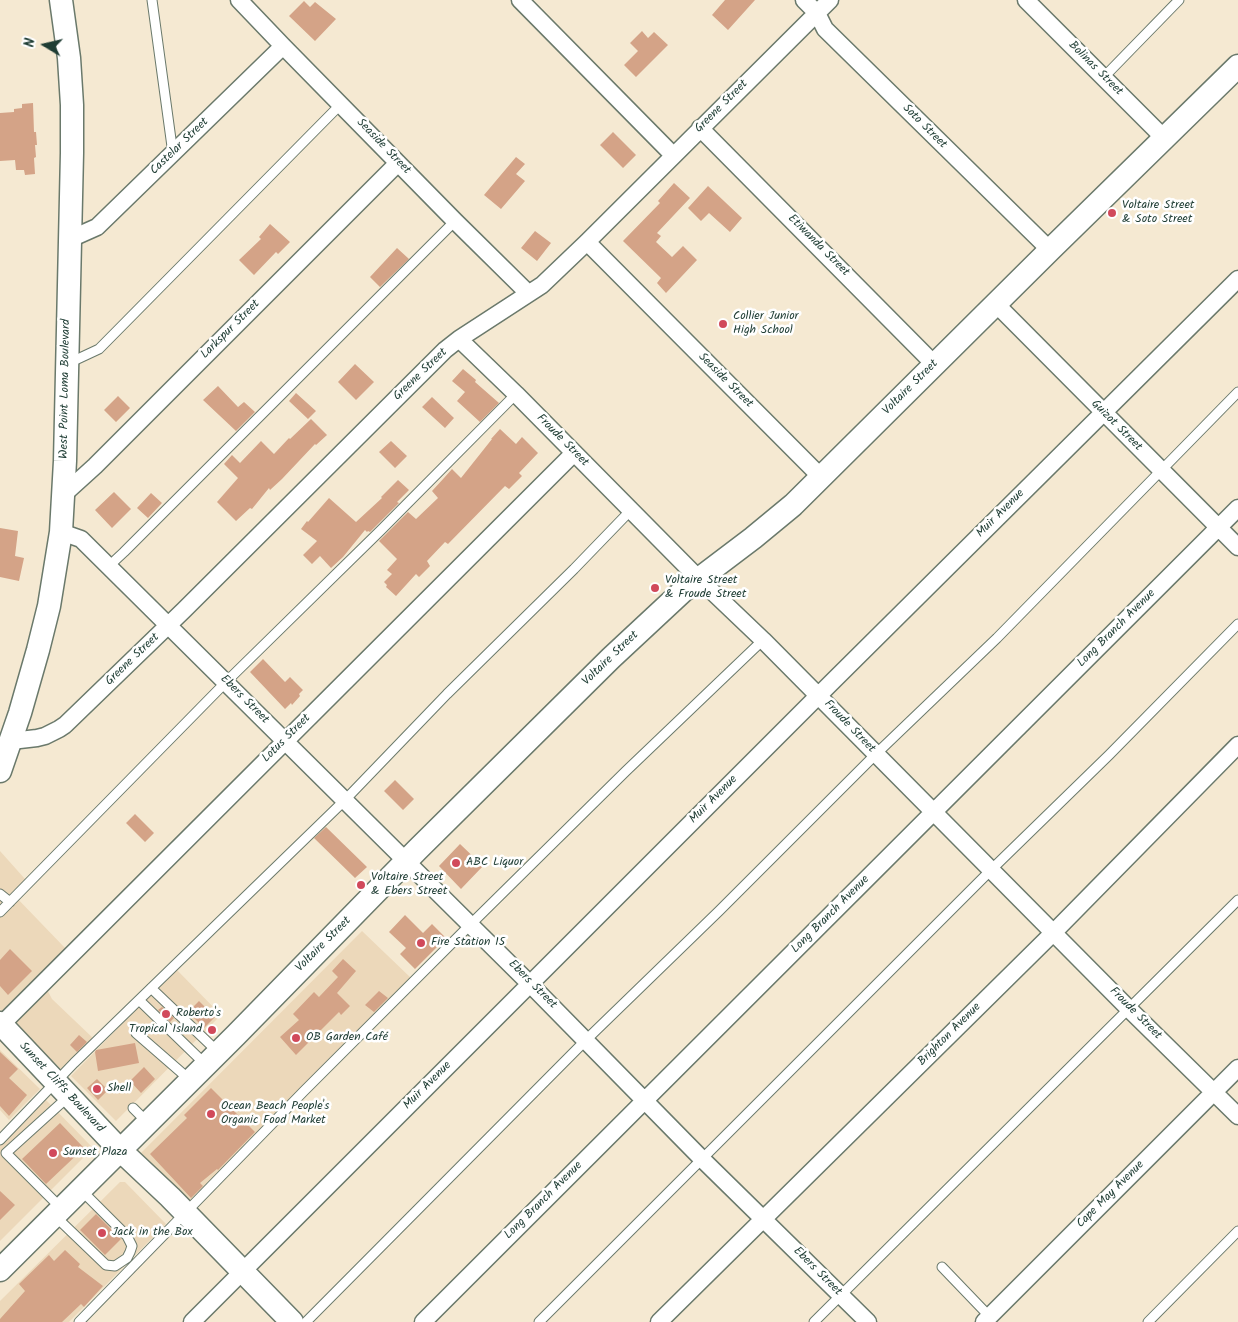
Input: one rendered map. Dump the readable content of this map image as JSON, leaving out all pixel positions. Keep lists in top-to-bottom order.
{
  "streets": {
    "main road": ["Voltaire Street", "West Point Loma Boulevard", "Sunset Cliffs Boulevard"],
    "street": [
      "Bolinas Street",
      "Greene Street",
      "Soto Street",
      "Castelar Street",
      "Seaside Street",
      "Etiwanda Street",
      "Larkspur Street",
      "Guizot Street",
      "Froude Street",
      "Muir Avenue",
      "Long Branch Avenue",
      "Ebers Street",
      "Lotus Street",
      "Brighton Avenue",
      "Cape May Avenue"
    ]
  },
  "crossings": [
    ["Bolinas Street", "Voltaire Street"],
    ["Greene Street", "Soto Street"],
    ["Greene Street", "Seaside Street"],
    ["Greene Street", "Etiwanda Street"],
    ["Greene Street", "West Point Loma Boulevard"],
    ["Greene Street", "Froude Street"],
    ["Greene Street", "Ebers Street"],
    ["Soto Street", "Voltaire Street"],
    ["Castelar Street", "Seaside Street"],
    ["Castelar Street", "West Point Loma Boulevard"],
    ["Seaside Street", "Larkspur Street"],
    ["Seaside Street", "Voltaire Street"],
    ["Etiwanda Street", "Voltaire Street"],
    ["Larkspur Street", "West Point Loma Boulevard"],
    ["Voltaire Street", "Guizot Street"],
    ["Voltaire Street", "Froude Street"],
    ["Voltaire Street", "Ebers Street"],
    ["Voltaire Street", "Sunset Cliffs Boulevard"],
    ["West Point Loma Boulevard", "Ebers Street"],
    ["Guizot Street", "Muir Avenue"],
    ["Guizot Street", "Long Branch Avenue"],
    ["Froude Street", "Muir Avenue"],
    ["Froude Street", "Long Branch Avenue"],
    ["Froude Street", "Lotus Street"],
    ["Froude Street", "Brighton Avenue"],
    ["Froude Street", "Cape May Avenue"],
    ["Muir Avenue", "Ebers Street"],
    ["Muir Avenue", "Sunset Cliffs Boulevard"],
    ["Long Branch Avenue", "Ebers Street"],
    ["Ebers Street", "Lotus Street"],
    ["Ebers Street", "Brighton Avenue"],
    ["Lotus Street", "Sunset Cliffs Boulevard"]
  ],
  "places": [
    "Voltaire Street & Soto Street",
    "Collier Junior High School",
    "Voltaire Street & Froude Street",
    "ABC Liquor",
    "Voltaire Street & Ebers Street",
    "Fire Station 15",
    "Roberto's",
    "Tropical Island",
    "OB Garden Café",
    "Shell",
    "Ocean Beach People's Organic Food Market",
    "Sunset Plaza",
    "Jack in the Box"
  ],
  "north": "left"
}
